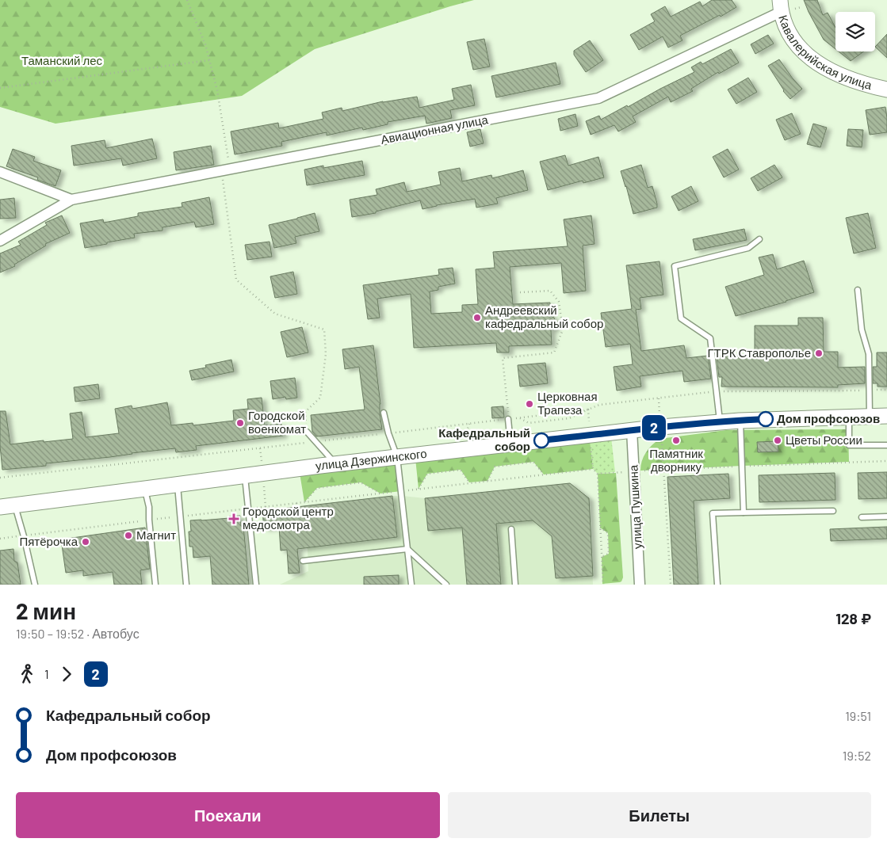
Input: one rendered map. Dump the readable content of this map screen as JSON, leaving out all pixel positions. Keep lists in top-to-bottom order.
{
  "streets": {
    "street": [
      "Кавалерийская улица",
      "Авиационная улица",
      "улица Дзержинского",
      "улица Пушкина"
    ]
  },
  "crossings": [
    ["Кавалерийская улица", "Авиационная улица"],
    ["улица Дзержинского", "улица Пушкина"]
  ],
  "parks": ["Таманский лес"],
  "places": {
    "other": [
      "Андреевский кафедральный собор",
      "ГТРК Ставрополье",
      "Церковная Трапеза",
      "Дом профсоюзов",
      "Городской военкомат",
      "Кафедральный собор",
      "Памятник дворнику",
      "Цветы России",
      "Магнит",
      "Пятёрочка"
    ],
    "health": ["Городской центр медосмотра"]
  },
  "lines": ["bus line 2"],
  "page": {
    "on_map": "2",
    "heading": ["2 мин", "19:50 – 19:52 · Автобус", "128 ₽"],
    "legs": ["1", "2"],
    "list": [
      {
        "name": "Кафедральный собор",
        "value": "19:51"
      },
      {
        "name": "Дом профсоюзов",
        "value": "19:52"
      }
    ],
    "buttons": ["Поехали", "Билеты"]
  }
}
